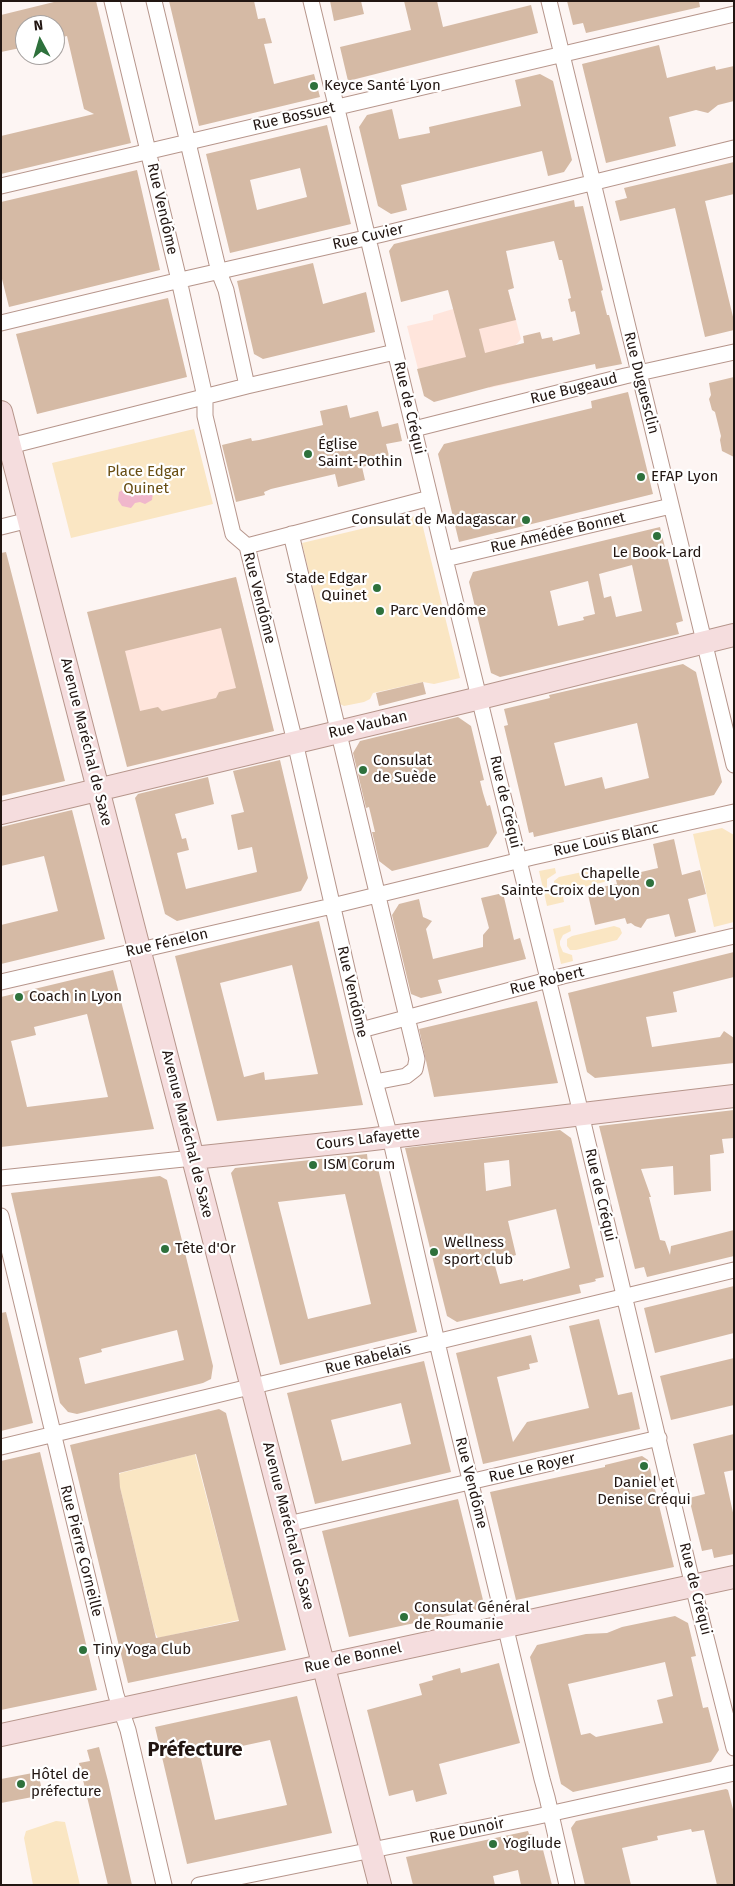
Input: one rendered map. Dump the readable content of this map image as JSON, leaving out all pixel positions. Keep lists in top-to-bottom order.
{
  "streets": {
    "main road": [
      "Rue Vauban",
      "Avenue Maréchal de Saxe",
      "Cours Lafayette",
      "Rue de Bonnel"
    ],
    "street": [
      "Rue Bossuet",
      "Rue Vendôme",
      "Rue Cuvier",
      "Rue Duguesclin",
      "Rue Bugeaud",
      "Rue de Créqui",
      "Rue Amédée Bonnet",
      "Rue Louis Blanc",
      "Rue Fénelon",
      "Rue Robert",
      "Rue Rabelais",
      "Rue Le Royer",
      "Rue Pierre Corneille",
      "Rue Dunoir"
    ]
  },
  "crossings": [
    ["Rue Bossuet", "Rue Vendôme"],
    ["Rue Bossuet", "Rue Duguesclin"],
    ["Rue Bossuet", "Rue de Créqui"],
    ["Rue Vendôme", "Rue Cuvier"],
    ["Rue Vendôme", "Rue Vauban"],
    ["Rue Vendôme", "Rue Louis Blanc"],
    ["Rue Vendôme", "Rue Fénelon"],
    ["Rue Vendôme", "Rue Robert"],
    ["Rue Vendôme", "Cours Lafayette"],
    ["Rue Vendôme", "Rue Rabelais"],
    ["Rue Vendôme", "Rue Le Royer"],
    ["Rue Vendôme", "Rue de Bonnel"],
    ["Rue Vendôme", "Rue Dunoir"],
    ["Rue Cuvier", "Rue Duguesclin"],
    ["Rue Cuvier", "Rue de Créqui"],
    ["Rue Duguesclin", "Rue Bugeaud"],
    ["Rue Duguesclin", "Rue Amédée Bonnet"],
    ["Rue Duguesclin", "Rue Vauban"],
    ["Rue Bugeaud", "Rue de Créqui"],
    ["Rue de Créqui", "Rue Amédée Bonnet"],
    ["Rue de Créqui", "Rue Vauban"],
    ["Rue de Créqui", "Rue Louis Blanc"],
    ["Rue de Créqui", "Rue Robert"],
    ["Rue de Créqui", "Cours Lafayette"],
    ["Rue de Créqui", "Rue Rabelais"],
    ["Rue de Créqui", "Rue Le Royer"],
    ["Rue de Créqui", "Rue de Bonnel"],
    ["Rue Vauban", "Avenue Maréchal de Saxe"],
    ["Avenue Maréchal de Saxe", "Rue Fénelon"],
    ["Avenue Maréchal de Saxe", "Cours Lafayette"],
    ["Avenue Maréchal de Saxe", "Rue Rabelais"],
    ["Avenue Maréchal de Saxe", "Rue Le Royer"],
    ["Avenue Maréchal de Saxe", "Rue de Bonnel"],
    ["Avenue Maréchal de Saxe", "Rue Dunoir"],
    ["Rue Louis Blanc", "Rue Fénelon"],
    ["Rue Rabelais", "Rue Pierre Corneille"],
    ["Rue Pierre Corneille", "Rue de Bonnel"]
  ],
  "districts": ["Préfecture"],
  "parks": ["Place Edgar Quinet"],
  "places": [
    "Keyce Santé Lyon",
    "Église Saint-Pothin",
    "EFAP Lyon",
    "Consulat de Madagascar",
    "Le Book-Lard",
    "Stade Edgar Quinet",
    "Parc Vendôme",
    "Consulat de Suède",
    "Chapelle Sainte-Croix de Lyon",
    "Coach in Lyon",
    "ISM Corum",
    "Tête d'Or",
    "Wellness sport club",
    "Daniel et Denise Créqui",
    "Consulat Général de Roumanie",
    "Tiny Yoga Club",
    "Hôtel de préfecture",
    "Yogilude"
  ],
  "north": "top"
}
